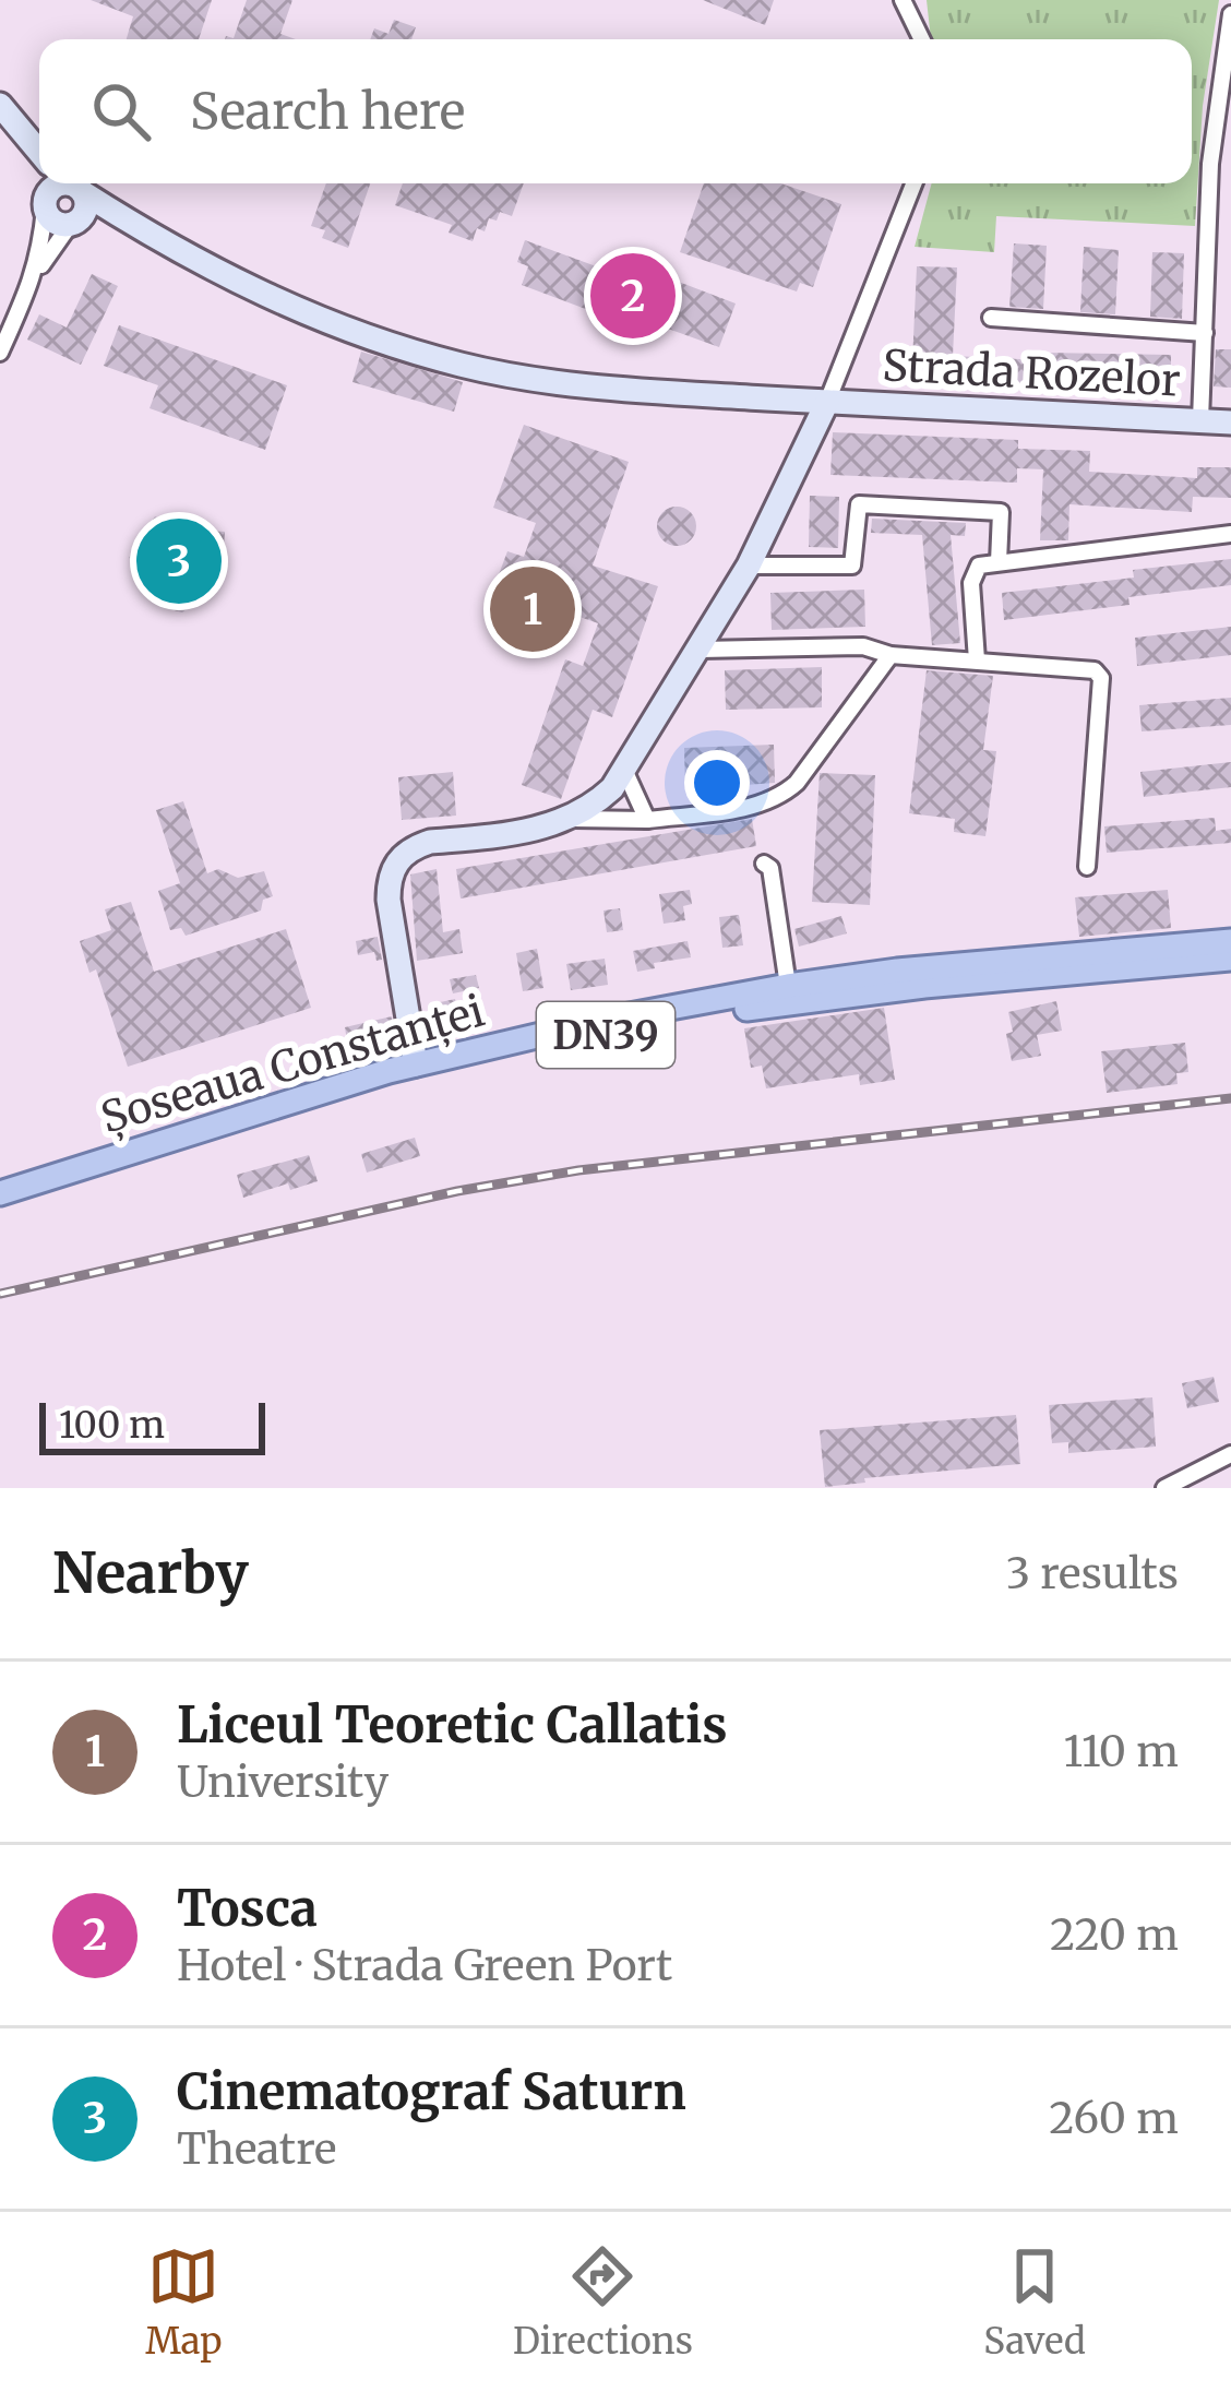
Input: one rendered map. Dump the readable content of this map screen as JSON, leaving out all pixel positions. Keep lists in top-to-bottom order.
{
  "streets": {
    "main road": ["DN39", "Șoseaua Constanței"],
    "street": ["Strada Rozelor"]
  },
  "crossings": [
    ["Strada Rozelor", "Șoseaua Constanței"]
  ],
  "scale_bar": "100 m",
  "page": {
    "search": "Search here",
    "pins": ["2", "3", "1"],
    "scale": "100 m",
    "heading": ["Nearby", "3 results"],
    "list": [
      {
        "mark": "1",
        "name": "Liceul Teoretic Callatis",
        "note": "University",
        "value": "110 m"
      },
      {
        "mark": "2",
        "name": "Tosca",
        "note": "Hotel · Strada Green Port",
        "value": "220 m"
      },
      {
        "mark": "3",
        "name": "Cinematograf Saturn",
        "note": "Theatre",
        "value": "260 m"
      }
    ],
    "nav": ["Map", "Directions", "Saved"]
  }
}
